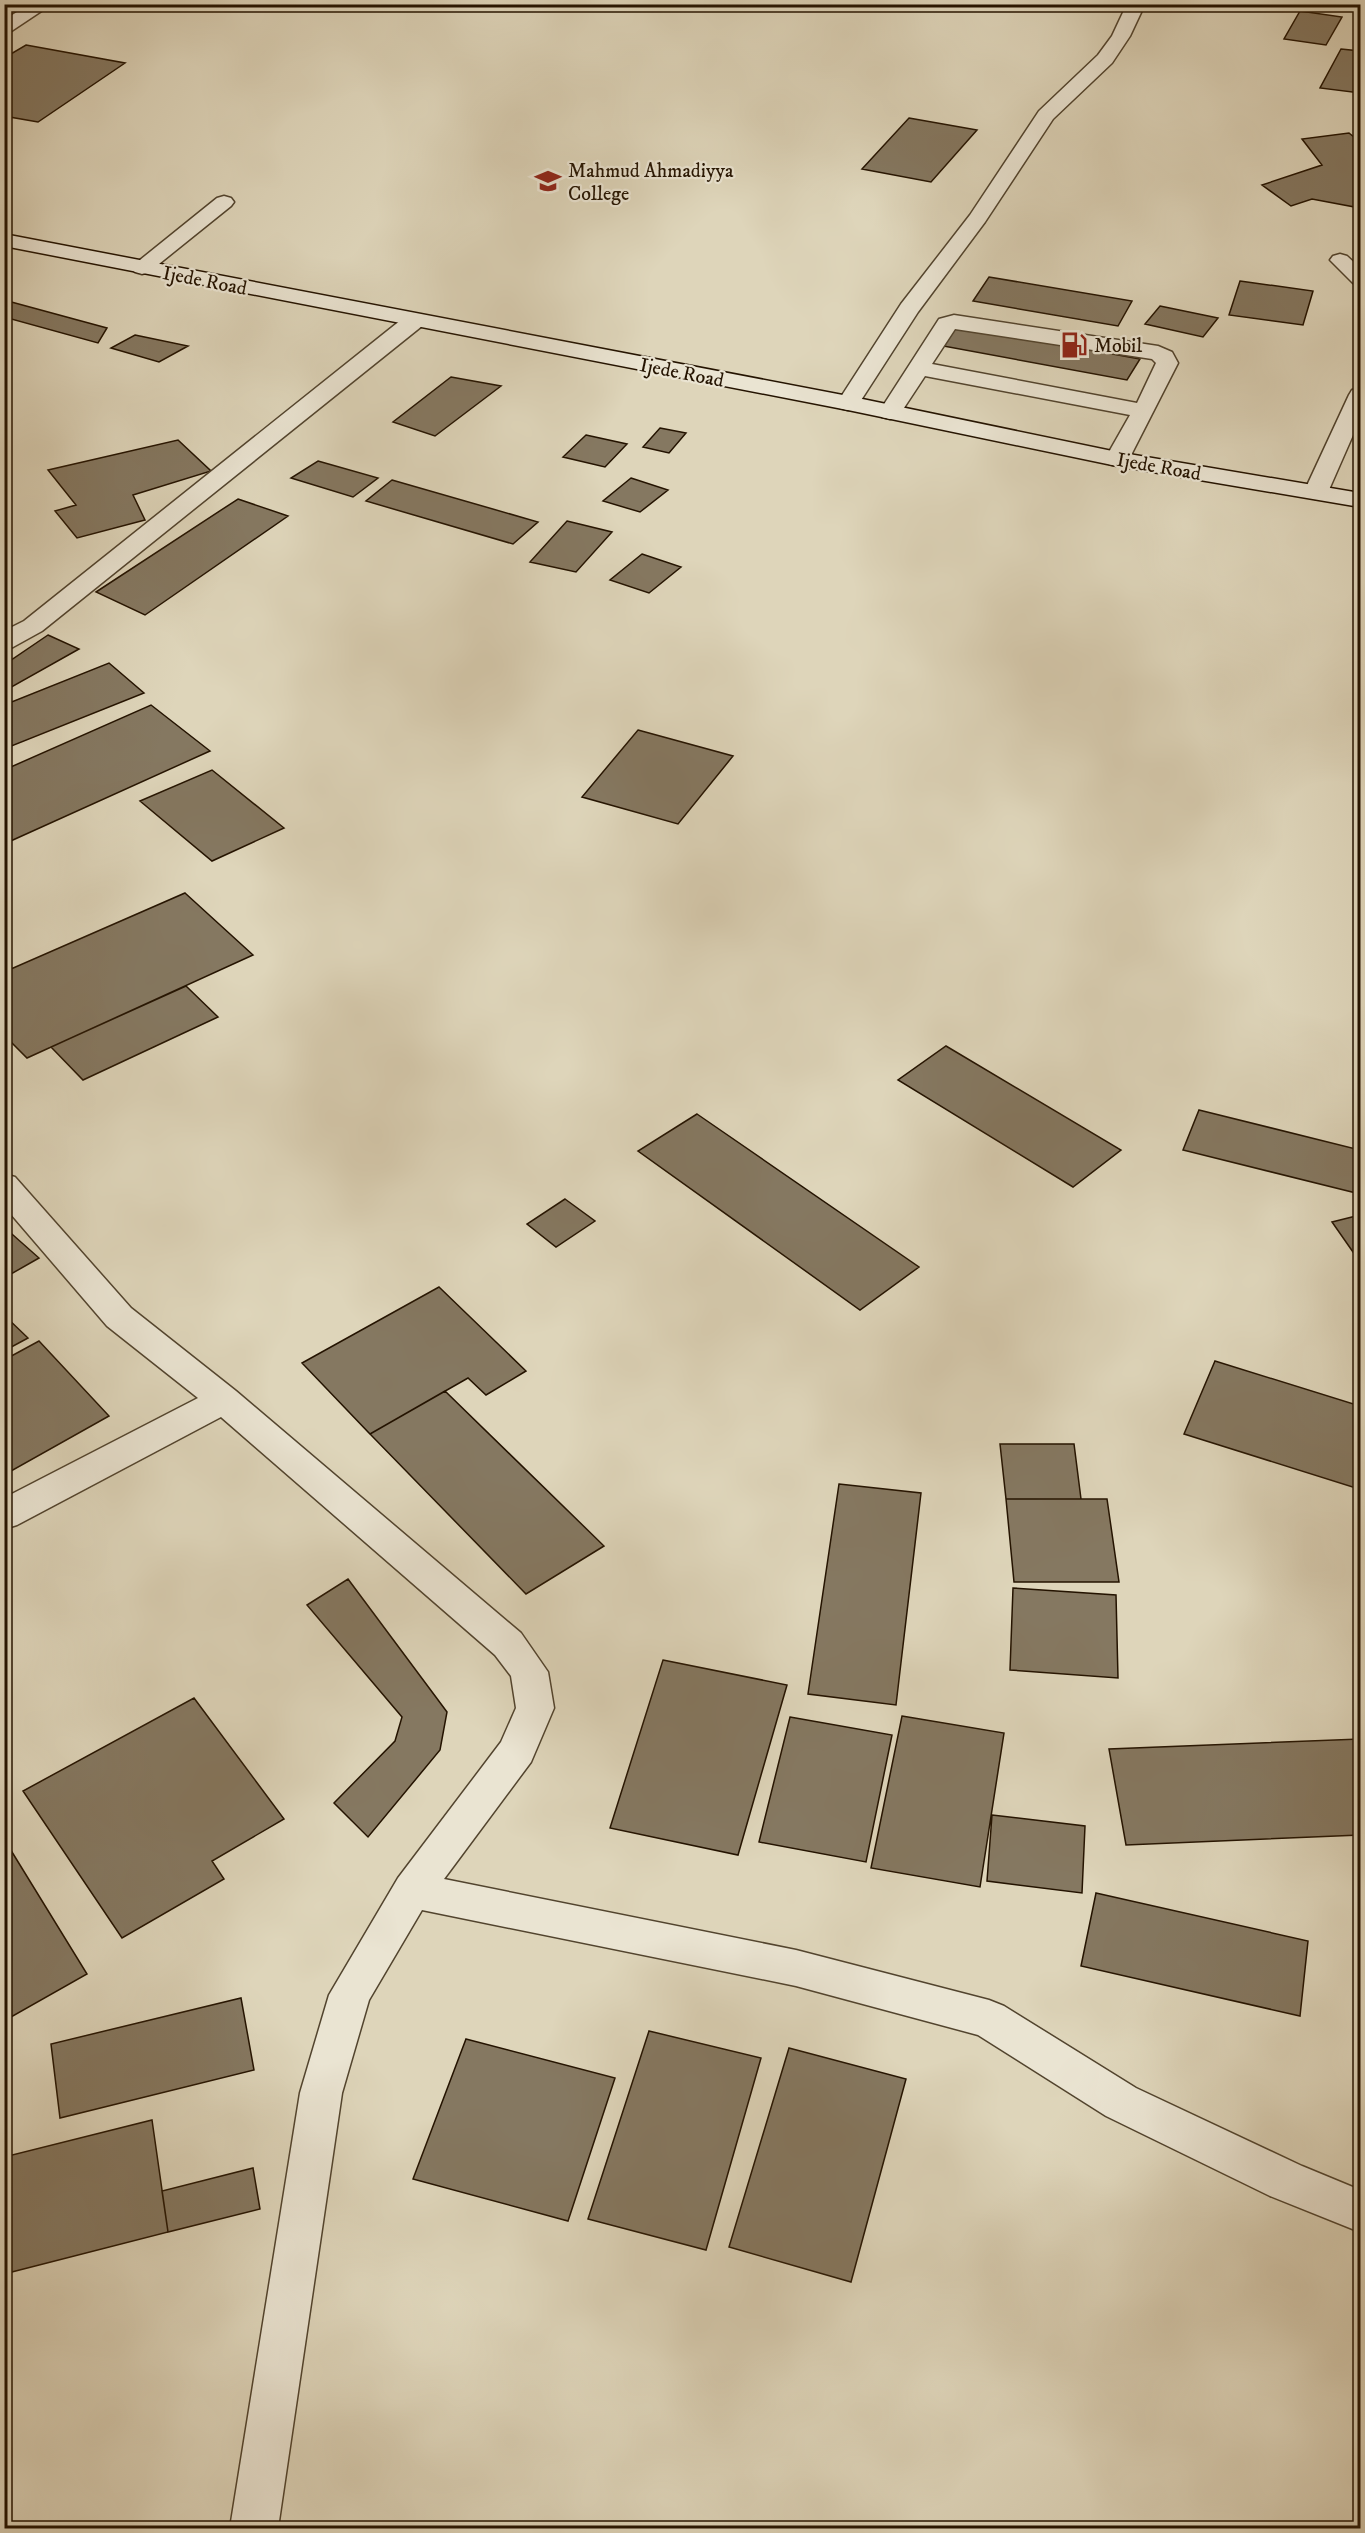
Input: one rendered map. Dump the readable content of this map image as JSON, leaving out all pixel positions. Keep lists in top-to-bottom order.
{
  "streets": {
    "street": ["Ijede Road"]
  },
  "places": {
    "school or university": ["Mahmud Ahmadiyya College"],
    "fuel station": ["Mobil"]
  }
}
